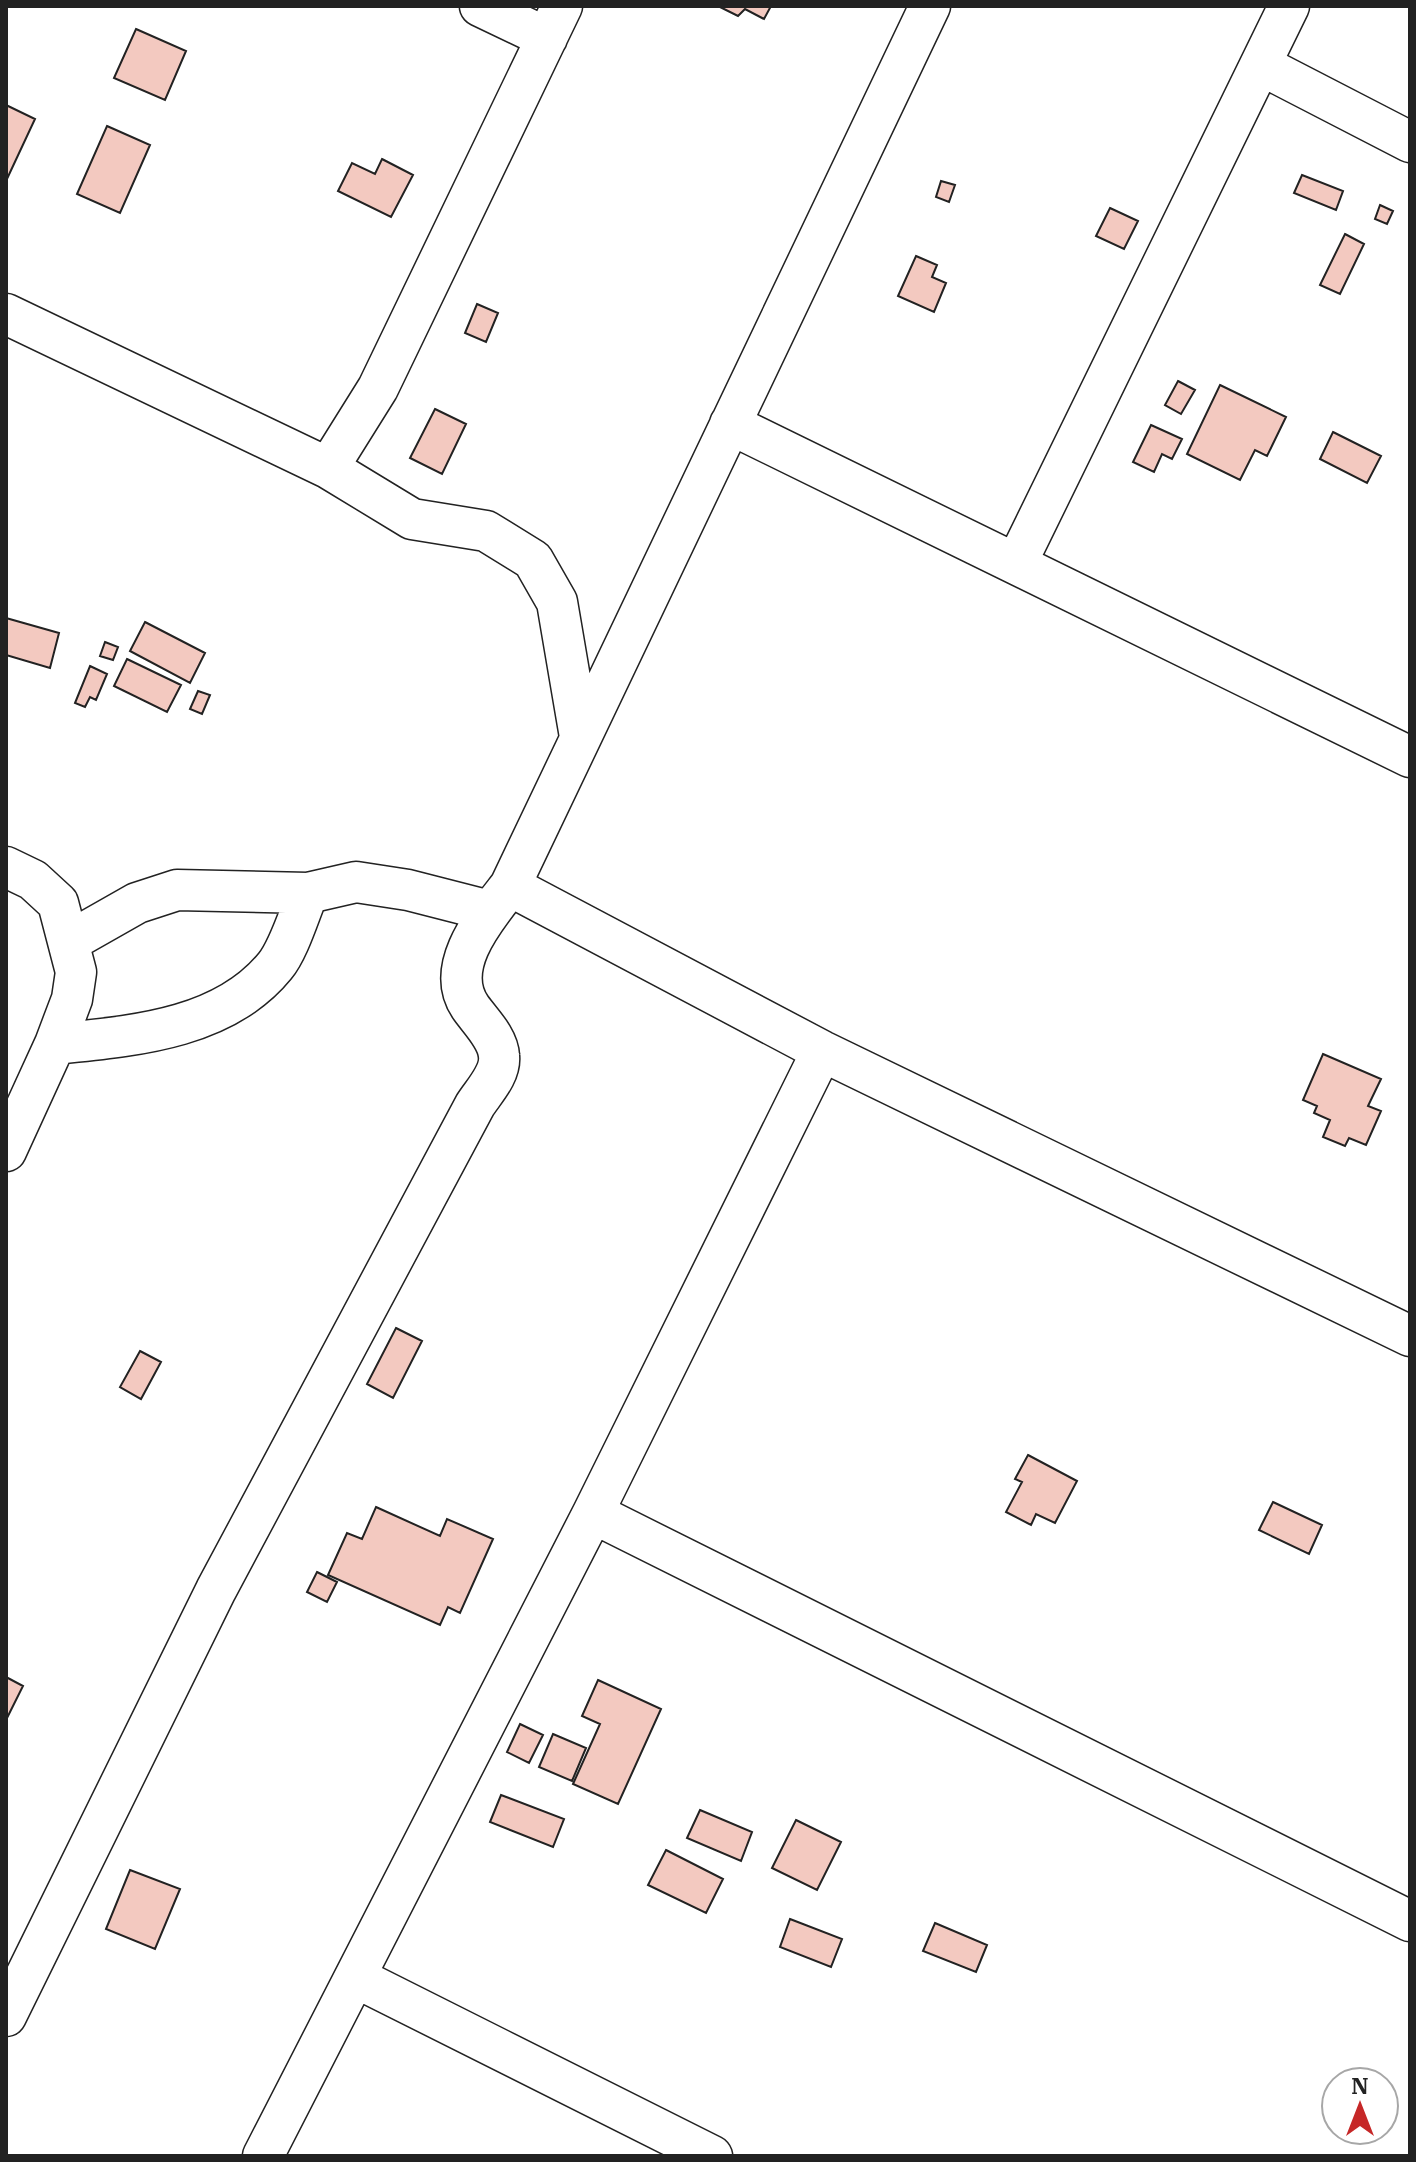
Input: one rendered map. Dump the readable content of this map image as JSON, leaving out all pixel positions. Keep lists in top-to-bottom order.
{
  "north": "top"
}
